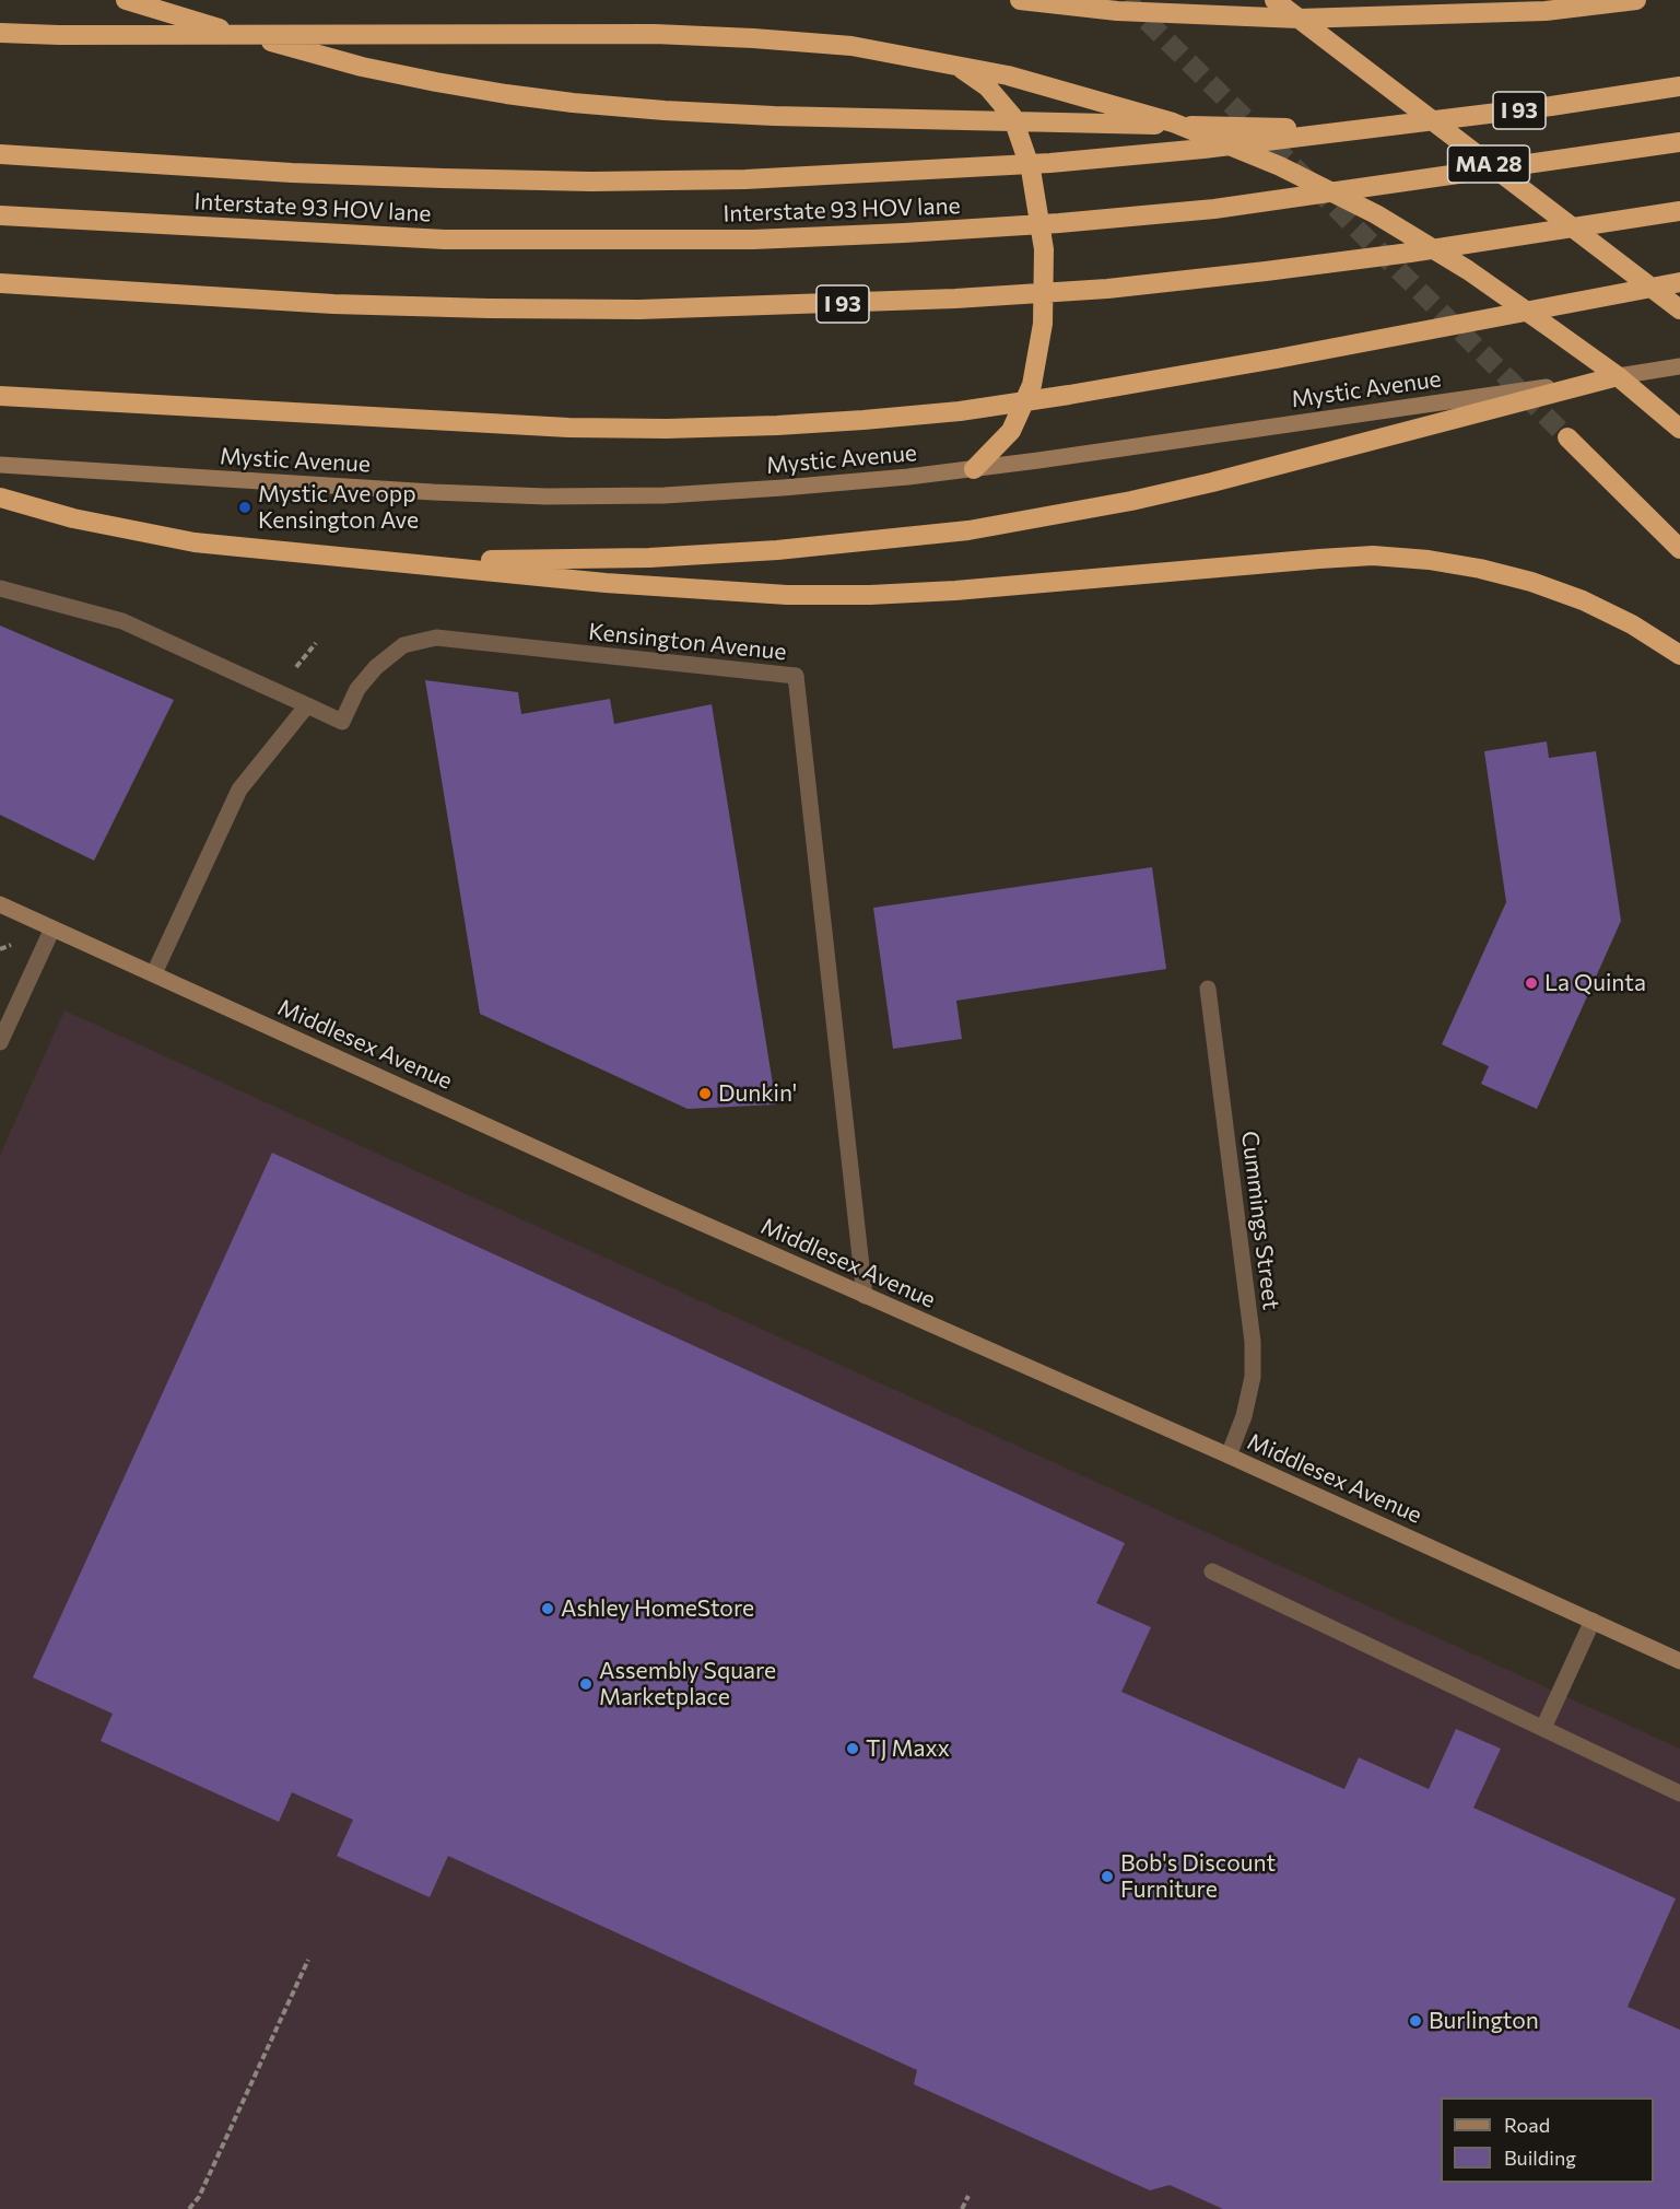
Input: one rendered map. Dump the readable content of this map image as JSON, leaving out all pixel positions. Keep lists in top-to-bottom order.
{
  "streets": {
    "highway": ["I 93", "MA 28", "Interstate 93 HOV lane"],
    "main road": ["Mystic Avenue", "Middlesex Avenue"],
    "street": ["Kensington Avenue", "Cummings Street"]
  },
  "crossings": [
    ["Kensington Avenue", "Middlesex Avenue"],
    ["Middlesex Avenue", "Cummings Street"]
  ],
  "places": [
    "Mystic Ave opp Kensington Ave",
    "La Quinta",
    "Dunkin'",
    "Ashley HomeStore",
    "Assembly Square Marketplace",
    "TJ Maxx",
    "Bob's Discount Furniture",
    "Burlington"
  ],
  "legend": ["Road", "Building"]
}
